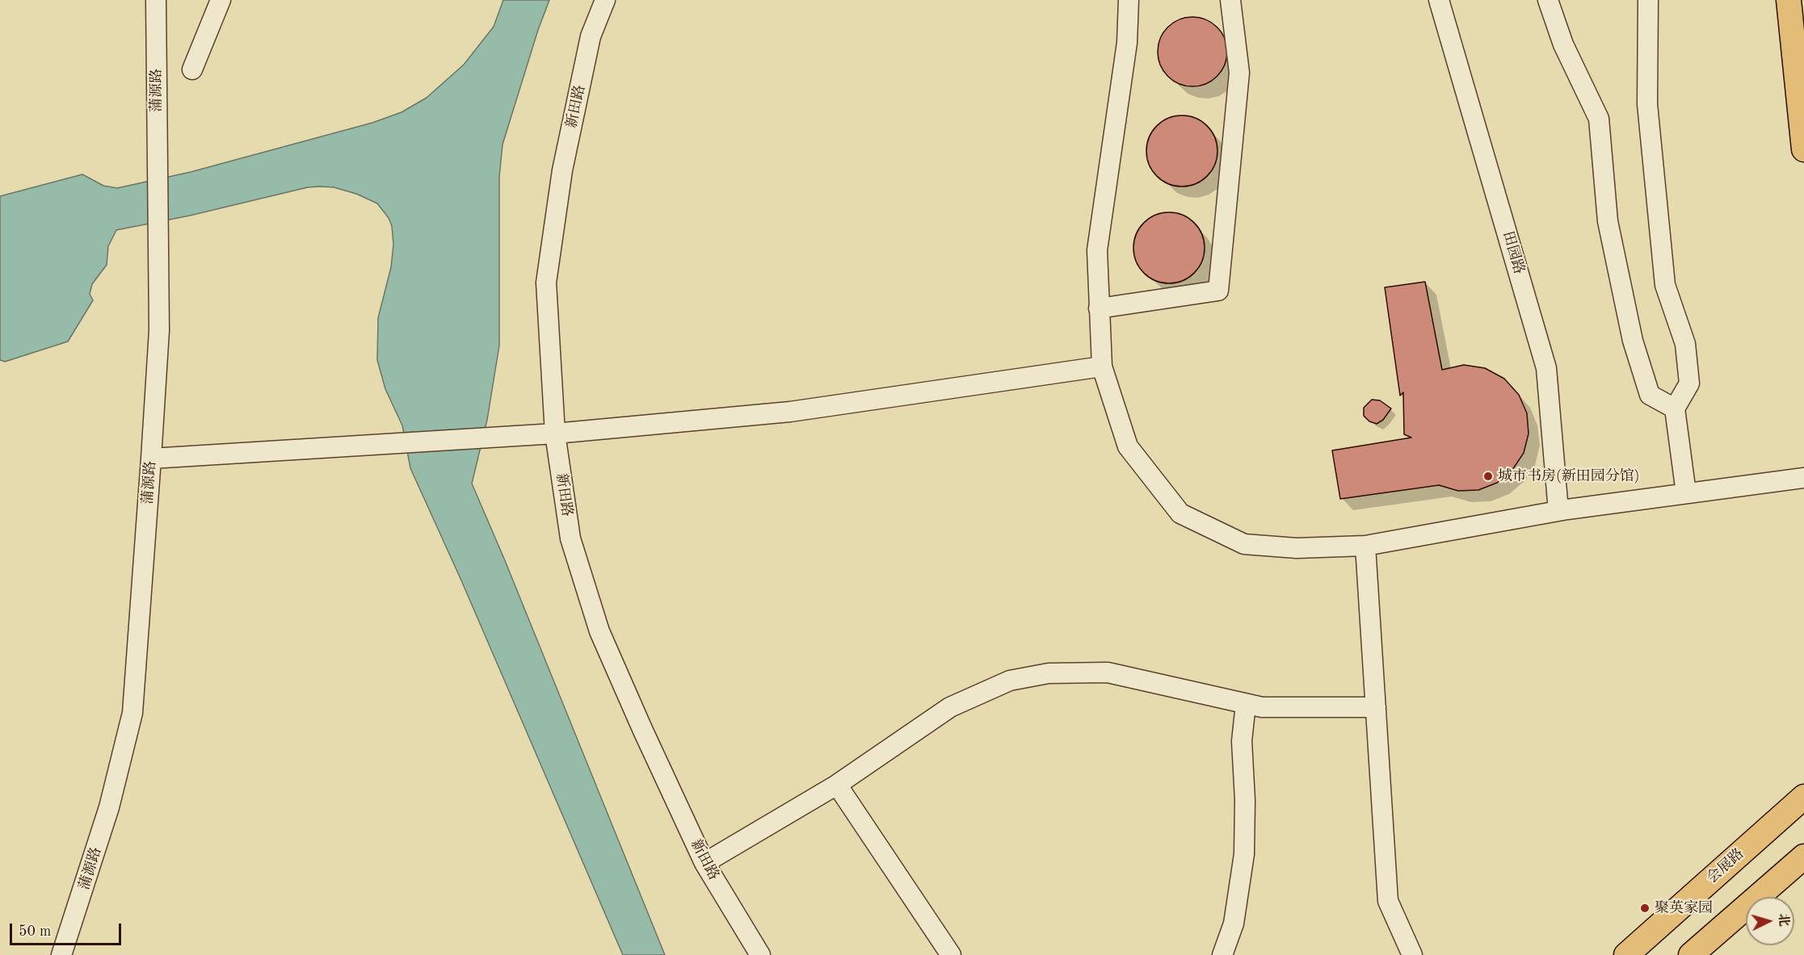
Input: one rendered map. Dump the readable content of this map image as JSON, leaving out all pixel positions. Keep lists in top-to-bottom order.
{
  "streets": {
    "main road": ["会展路"],
    "street": ["蒲源路", "新田路", "田园路"]
  },
  "places": ["城市书房(新田园分馆)", "聚英家园"],
  "scale_bar": "50 m",
  "north": "right"
}
